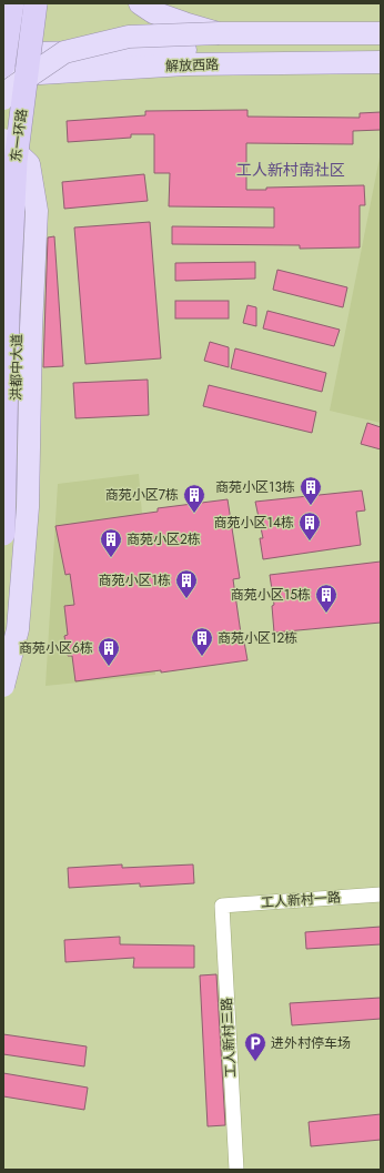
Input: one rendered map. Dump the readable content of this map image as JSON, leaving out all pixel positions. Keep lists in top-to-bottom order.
{
  "streets": {
    "highway": ["东一环路"],
    "main road": ["解放西路", "洪都中大道"],
    "street": ["工人新村一路", "工人新村三路"]
  },
  "crossings": [
    ["解放西路", "洪都中大道"],
    ["工人新村一路", "工人新村三路"]
  ],
  "districts": ["工人新村南社区"],
  "places": {
    "building": [
      "商苑小区13栋",
      "商苑小区7栋",
      "商苑小区14栋",
      "商苑小区2栋",
      "商苑小区1栋",
      "商苑小区15栋",
      "商苑小区12栋",
      "商苑小区6栋"
    ],
    "parking": ["进外村停车场"]
  }
}
